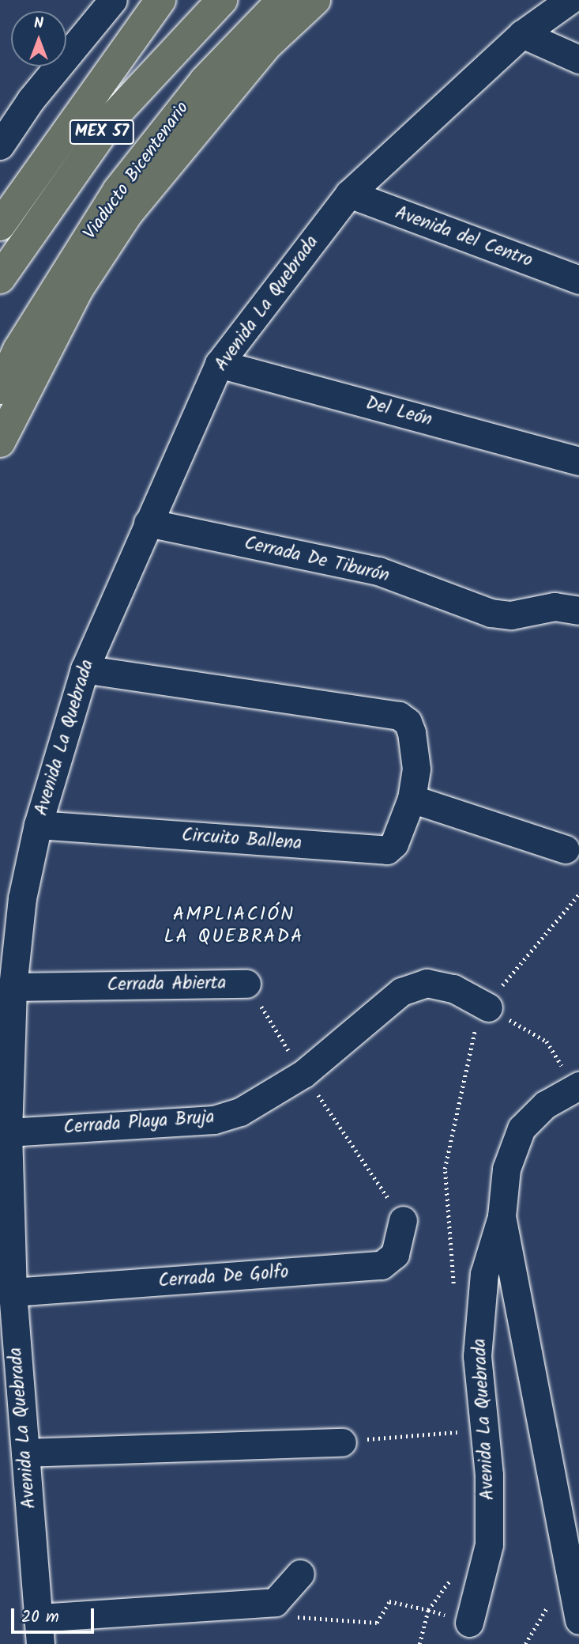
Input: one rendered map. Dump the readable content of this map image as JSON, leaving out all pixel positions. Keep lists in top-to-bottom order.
{
  "streets": {
    "main road": ["MEX 57", "Viaducto Bicentenario"],
    "street": [
      "Avenida del Centro",
      "Avenida La Quebrada",
      "Del León",
      "Cerrada De Tiburón",
      "Circuito Ballena",
      "Cerrada Abierta",
      "Cerrada Playa Bruja",
      "Cerrada De Golfo"
    ]
  },
  "crossings": [
    ["Avenida del Centro", "Avenida La Quebrada"],
    ["Avenida La Quebrada", "Del León"],
    ["Avenida La Quebrada", "Cerrada De Tiburón"],
    ["Avenida La Quebrada", "Circuito Ballena"],
    ["Avenida La Quebrada", "Cerrada Abierta"],
    ["Avenida La Quebrada", "Cerrada Playa Bruja"],
    ["Avenida La Quebrada", "Cerrada De Golfo"],
    ["Cerrada Abierta", "Cerrada Playa Bruja"],
    ["Cerrada Abierta", "Cerrada De Golfo"]
  ],
  "districts": ["AMPLIACIÓN LA QUEBRADA"],
  "scale_bar": "20 m",
  "north": "top"
}
